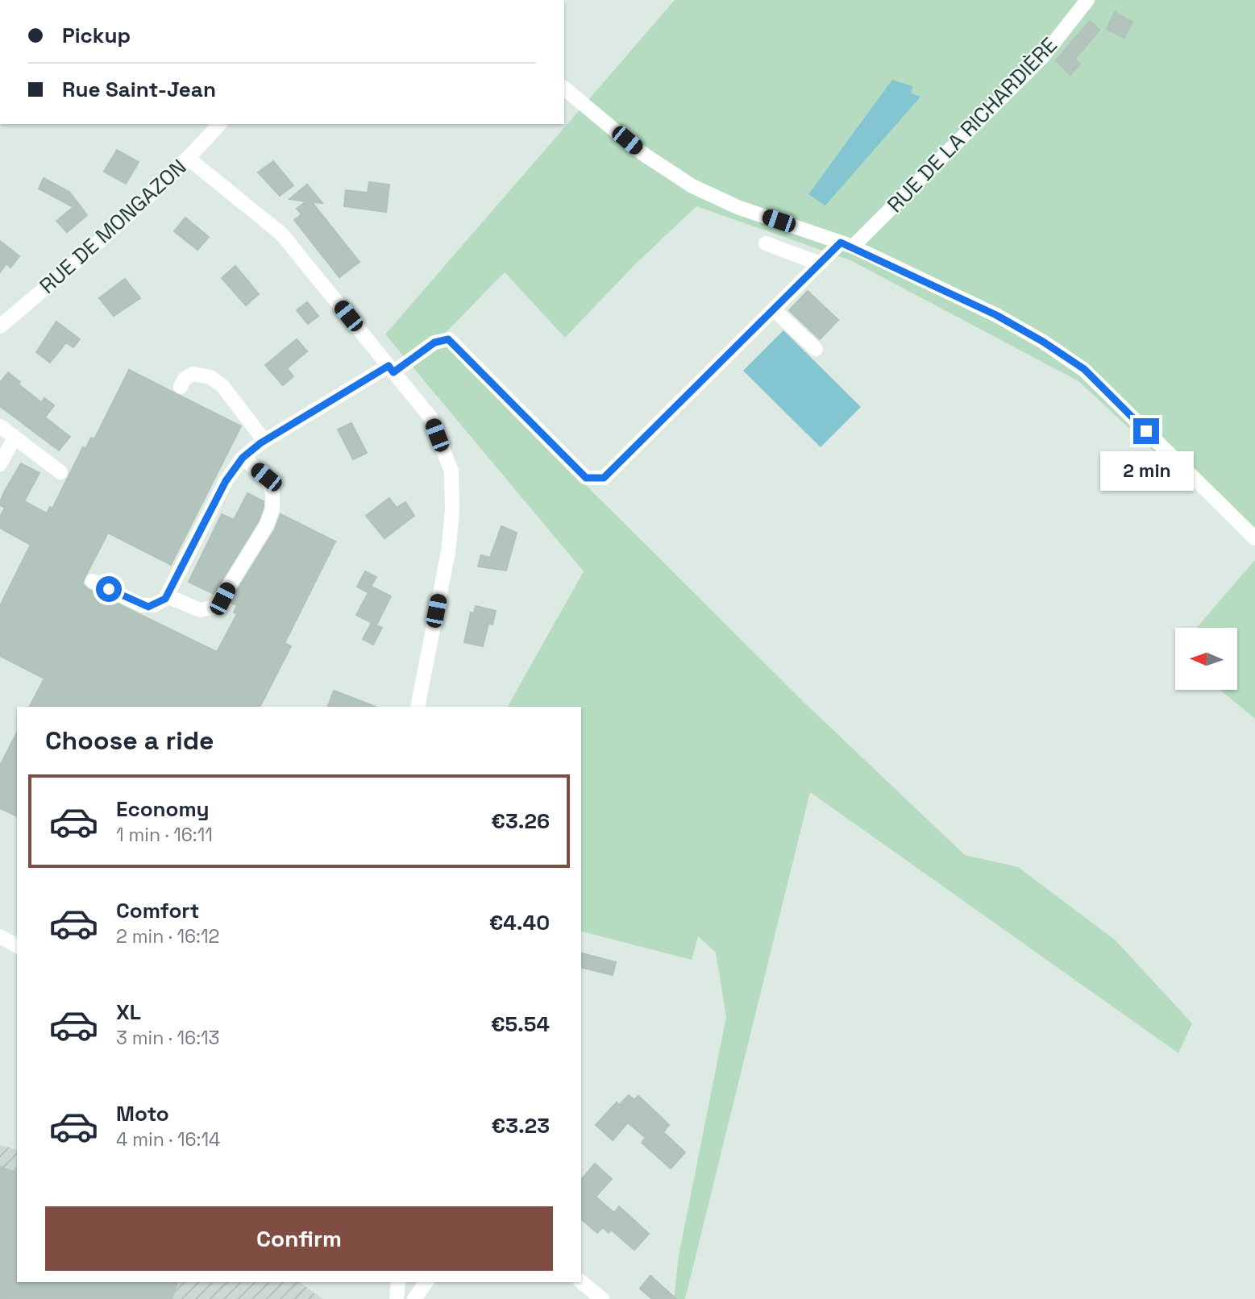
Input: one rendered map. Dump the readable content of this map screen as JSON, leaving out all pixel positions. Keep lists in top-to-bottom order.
{
  "streets": {
    "street": ["RUE DE LA RICHARDIÈRE", "RUE DE MONGAZON"]
  },
  "north": "left",
  "page": {
    "banner": ["Pickup", "Rue Saint-Jean"],
    "bubble": "2 min",
    "heading": "Choose a ride",
    "list": [
      {
        "name": "Economy",
        "note": "1 min · 16:11",
        "value": "€3.26"
      },
      {
        "name": "Comfort",
        "note": "2 min · 16:12",
        "value": "€4.40"
      },
      {
        "name": "XL",
        "note": "3 min · 16:13",
        "value": "€5.54"
      },
      {
        "name": "Moto",
        "note": "4 min · 16:14",
        "value": "€3.23"
      }
    ],
    "buttons": "Confirm"
  }
}
